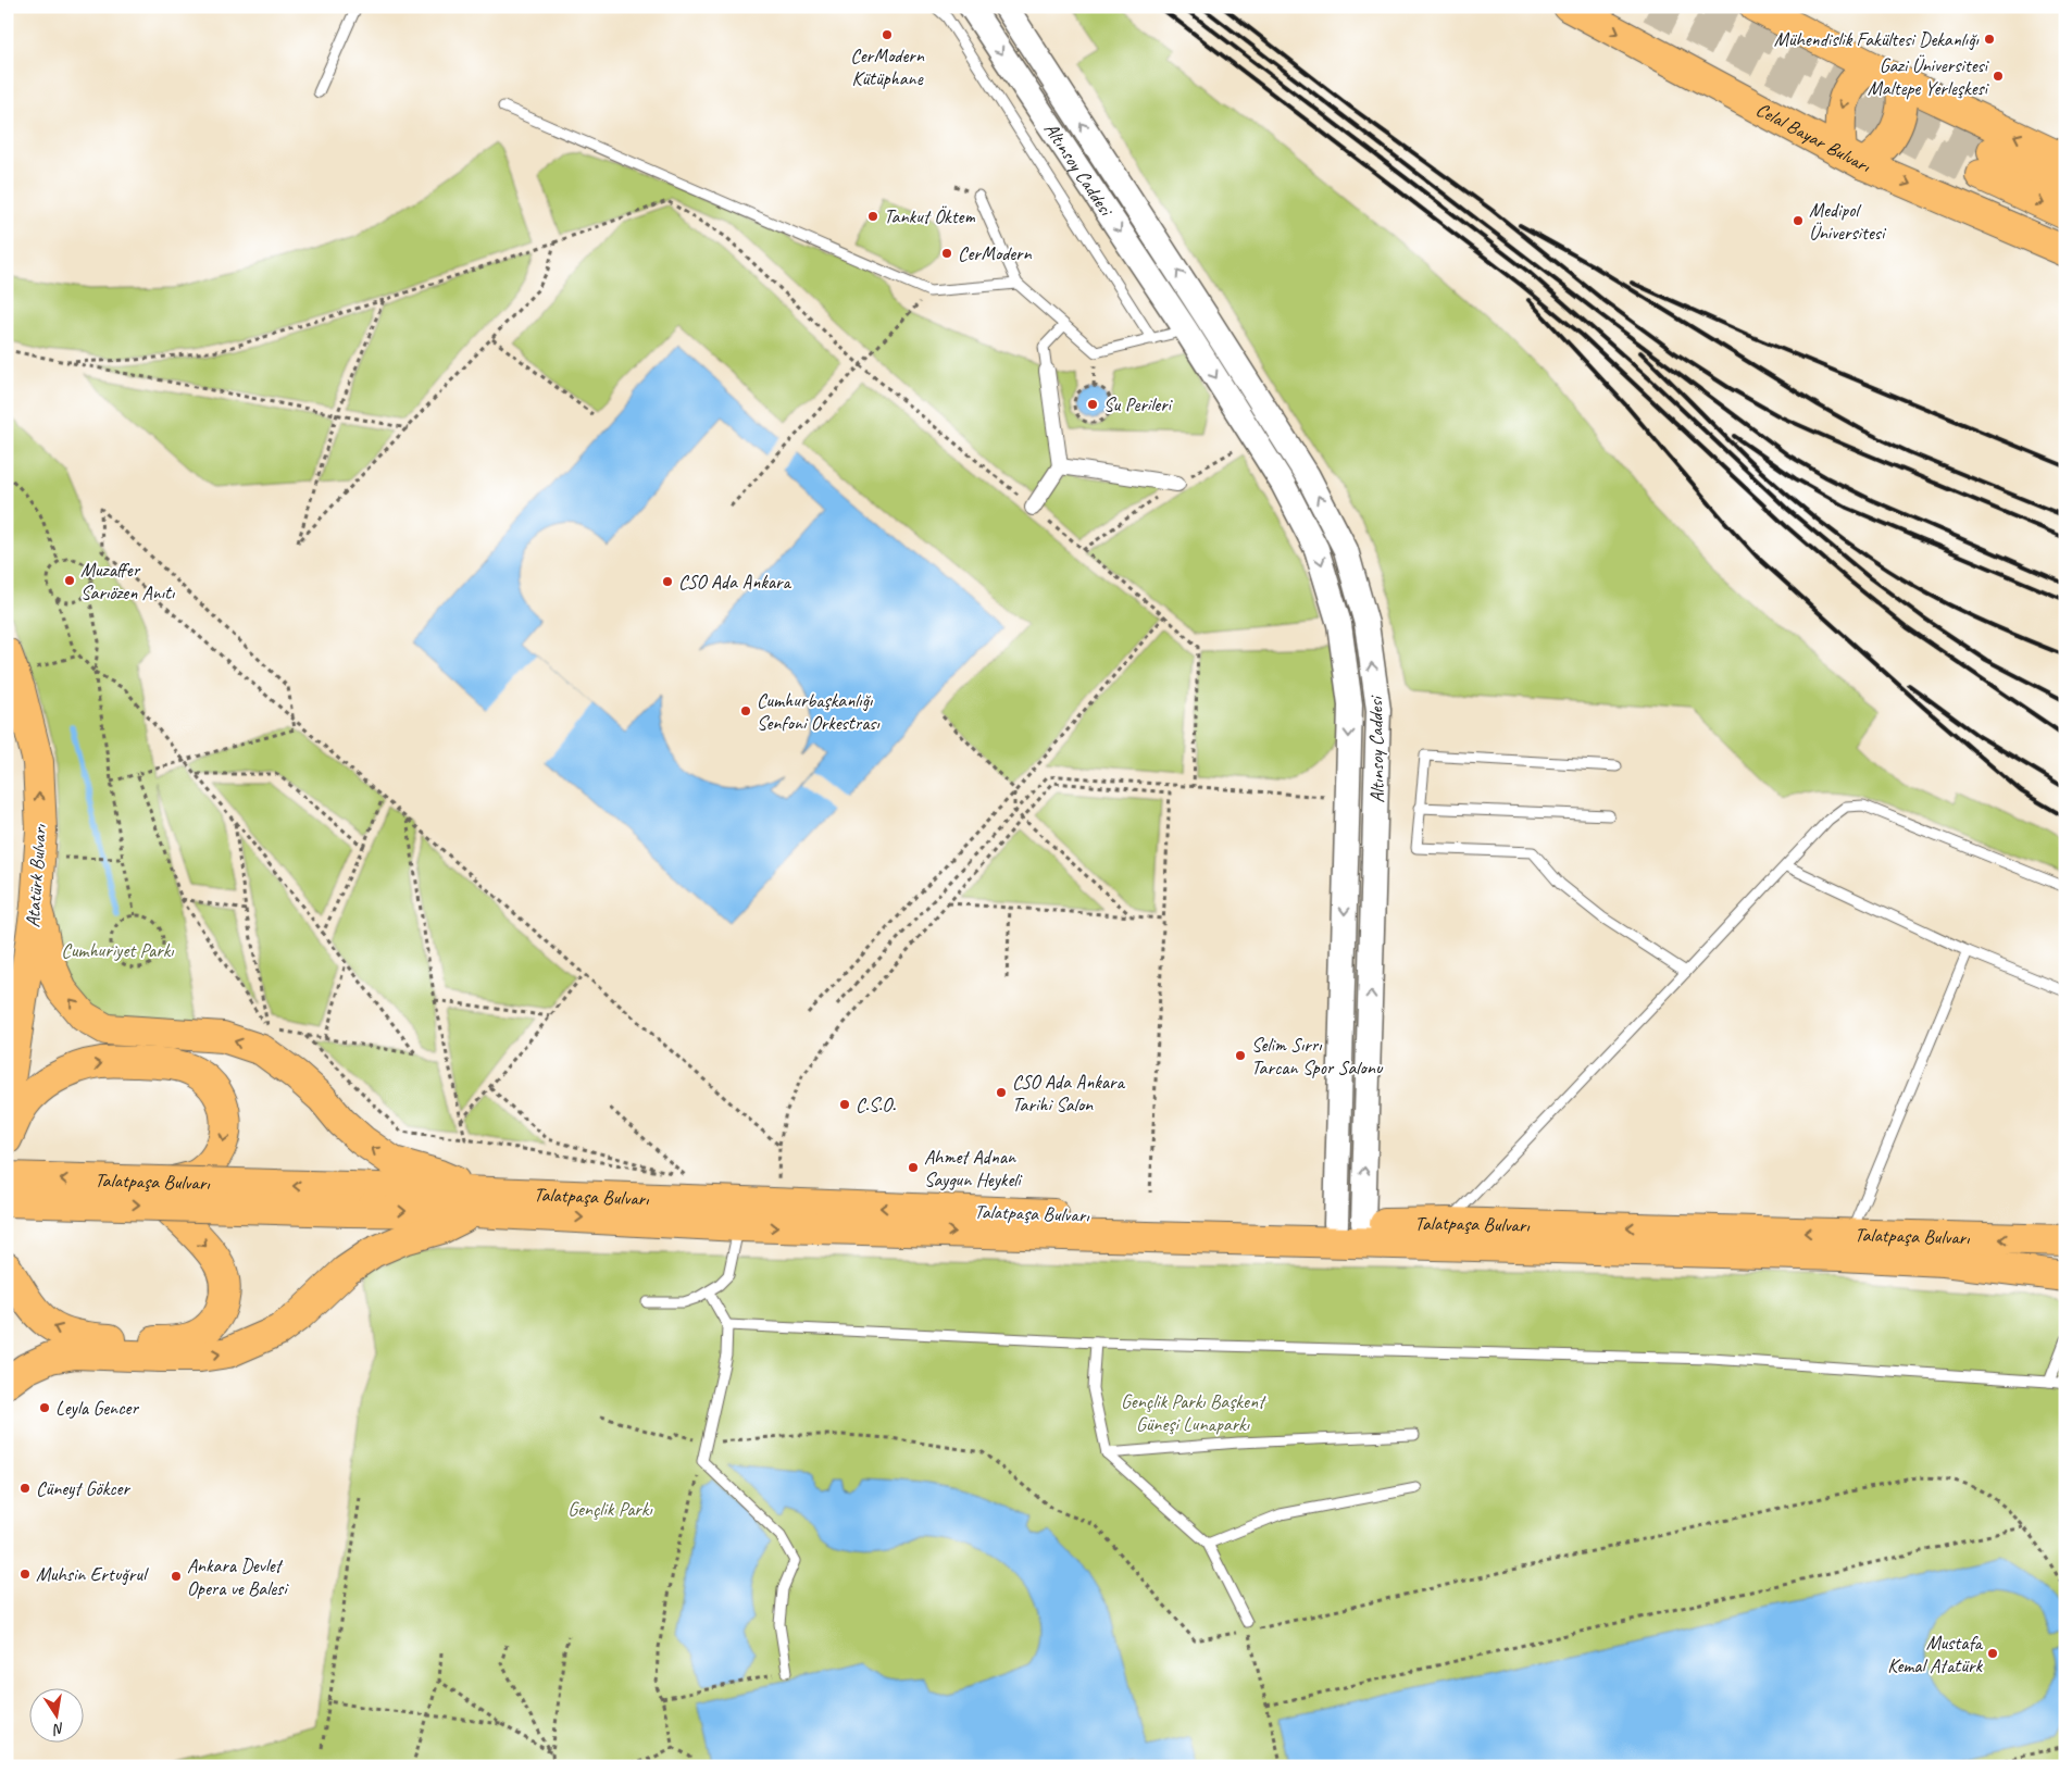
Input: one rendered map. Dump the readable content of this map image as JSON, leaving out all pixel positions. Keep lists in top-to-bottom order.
{
  "streets": {
    "main road": ["Celal Bayar Bulvarı", "Atatürk Bulvarı", "Talatpaşa Bulvarı"],
    "street": ["Altınsoy Caddesi"]
  },
  "crossings": [
    ["Altınsoy Caddesi", "Talatpaşa Bulvarı"]
  ],
  "one_way": ["Atatürk Bulvarı"],
  "parks": ["Cumhuriyet Parkı", "Gençlik Parkı Başkent Güneşi Lunaparkı", "Gençlik Parkı"],
  "places": [
    "CerModern Kütüphane",
    "Mühendislik Fakültesi Dekanlığı",
    "Gazi Üniversitesi Maltepe Yerleşkesi",
    "Tankut Öktem",
    "Medipol Üniversitesi",
    "CerModern",
    "Su Perileri",
    "Muzaffer Sarıözen Anıtı",
    "CSO Ada Ankara",
    "Cumhurbaşkanlığı Senfoni Orkestrası",
    "Selim Sırrı Tarcan Spor Salonu",
    "CSO Ada Ankara Tarihi Salon",
    "C.S.O.",
    "Ahmet Adnan Saygun Heykeli",
    "Leyla Gencer",
    "Cüneyt Gökcer",
    "Muhsin Ertuğrul",
    "Ankara Devlet Opera ve Balesi",
    "Mustafa Kemal Atatürk"
  ],
  "north": "bottom"
}
